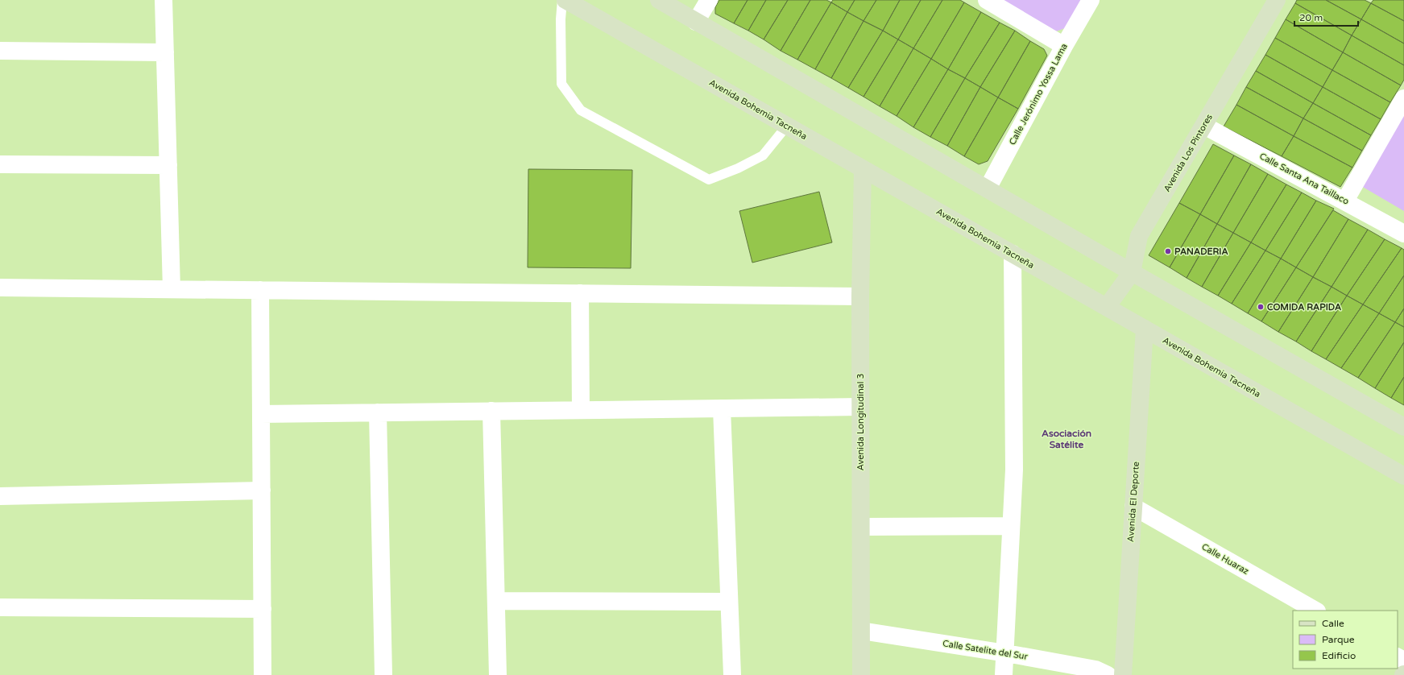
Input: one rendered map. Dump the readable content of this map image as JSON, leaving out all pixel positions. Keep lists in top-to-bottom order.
{
  "streets": {
    "main road": [
      "Avenida Bohemia Tacneña",
      "Avenida Los Pintores",
      "Avenida Longitudinal 3",
      "Avenida El Deporte"
    ],
    "street": [
      "Calle Jerónimo Yossa Lama",
      "Calle Santa Ana Taillaco",
      "Calle Huaraz",
      "Calle Satelite del Sur"
    ]
  },
  "crossings": [
    ["Avenida Bohemia Tacneña", "Avenida Los Pintores"],
    ["Avenida Bohemia Tacneña", "Avenida Longitudinal 3"],
    ["Avenida Bohemia Tacneña", "Avenida El Deporte"],
    ["Avenida Los Pintores", "Calle Santa Ana Taillaco"],
    ["Avenida Longitudinal 3", "Calle Satelite del Sur"],
    ["Avenida El Deporte", "Calle Huaraz"]
  ],
  "districts": ["Asociación Satélite"],
  "places": ["PANADERIA", "COMIDA RAPIDA"],
  "legend": ["Calle", "Parque", "Edificio"],
  "scale_bar": "20 m"
}
